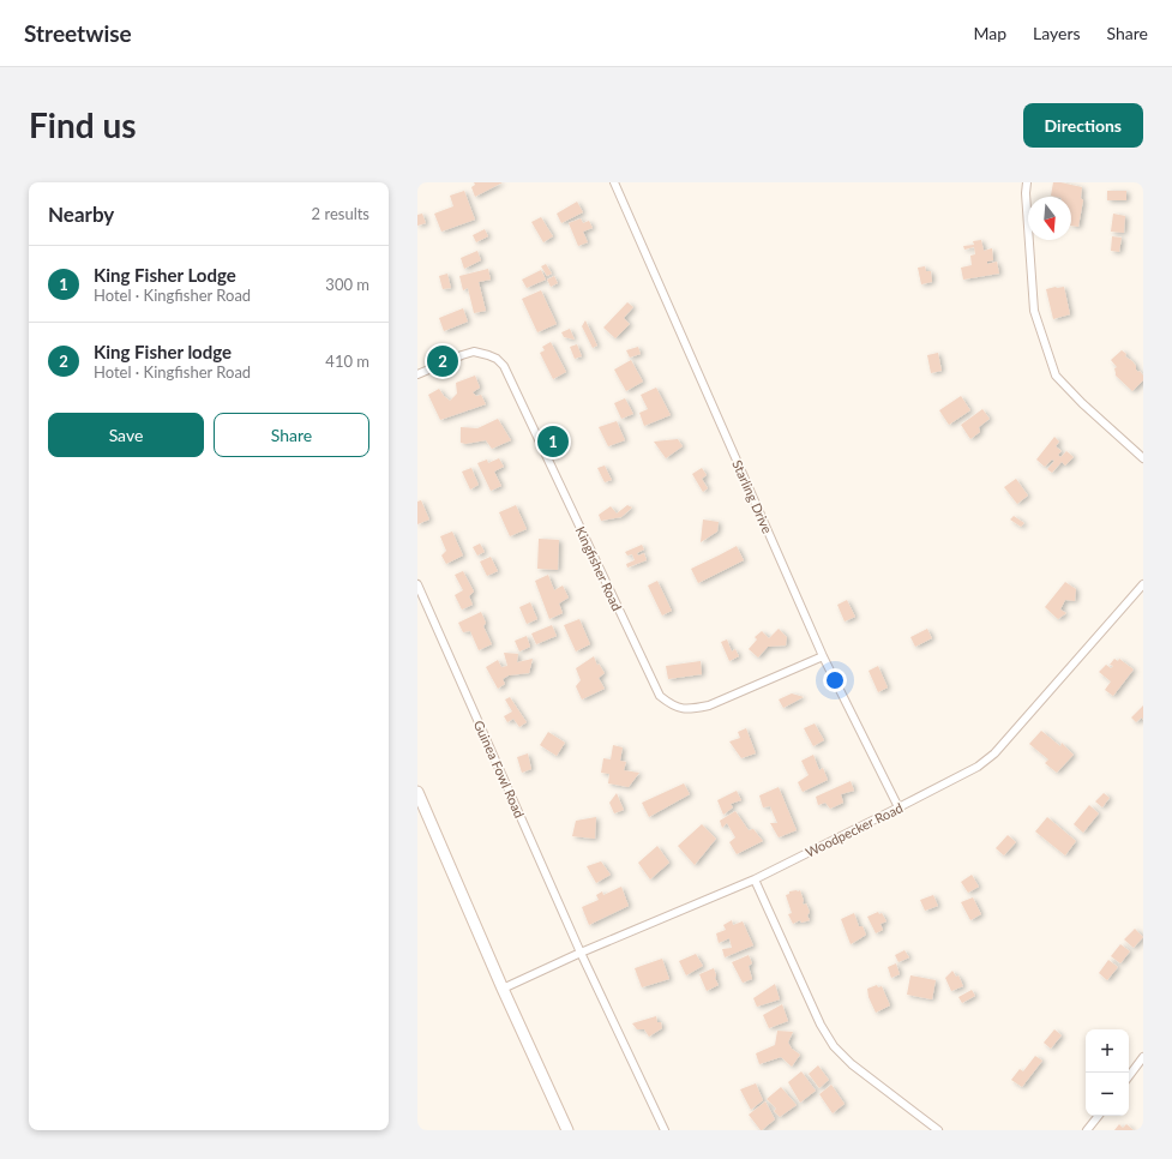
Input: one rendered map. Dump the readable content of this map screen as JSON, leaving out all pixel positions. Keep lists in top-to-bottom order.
{
  "streets": {
    "street": [
      "Starling Drive",
      "Kingfisher Road",
      "Guinea Fowl Road",
      "Woodpecker Road"
    ]
  },
  "crossings": [
    ["Starling Drive", "Kingfisher Road"],
    ["Starling Drive", "Woodpecker Road"],
    ["Guinea Fowl Road", "Woodpecker Road"]
  ],
  "north": "bottom",
  "page": {
    "header": "Streetwise",
    "nav": ["Map", "Layers", "Share"],
    "buttons": [
      "Directions",
      ["Save", "Share"]
    ],
    "title": "Find us",
    "heading": ["Nearby", "2 results"],
    "list": [
      {
        "mark": "1",
        "name": "King Fisher Lodge",
        "note": "Hotel · Kingfisher Road",
        "value": "300 m"
      },
      {
        "mark": "2",
        "name": "King Fisher lodge",
        "note": "Hotel · Kingfisher Road",
        "value": "410 m"
      }
    ],
    "pins": ["2", "1"],
    "map_buttons": ["+", "−"]
  }
}
